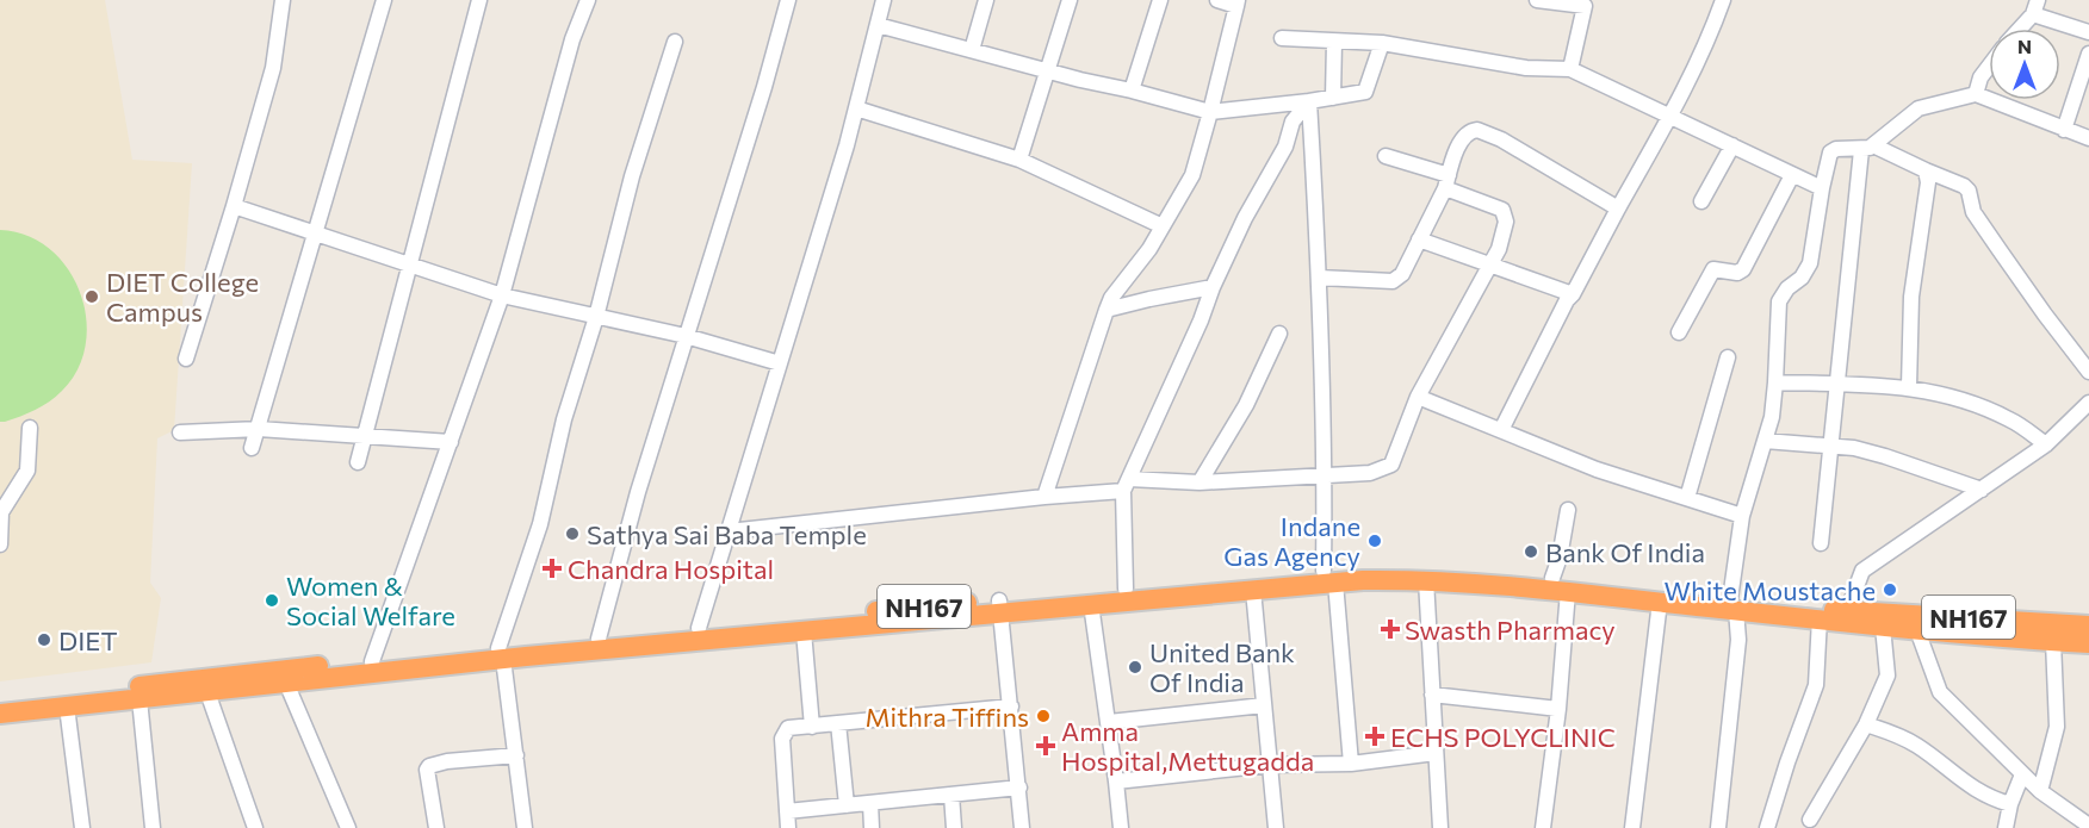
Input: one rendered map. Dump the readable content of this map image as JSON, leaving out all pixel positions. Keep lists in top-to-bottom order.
{
  "streets": {
    "highway": ["NH167"]
  },
  "places": {
    "other": [
      "DIET College Campus",
      "Sathya Sai Baba Temple",
      "Indane Gas Agency",
      "Bank Of India",
      "White Moustache",
      "Women & Social Welfare",
      "DIET",
      "United Bank Of India",
      "Mithra Tiffins"
    ],
    "health": [
      "Chandra Hospital",
      "Swasth Pharmacy",
      "ECHS POLYCLINIC",
      "Amma Hospital,Mettugadda"
    ]
  },
  "north": "top"
}
